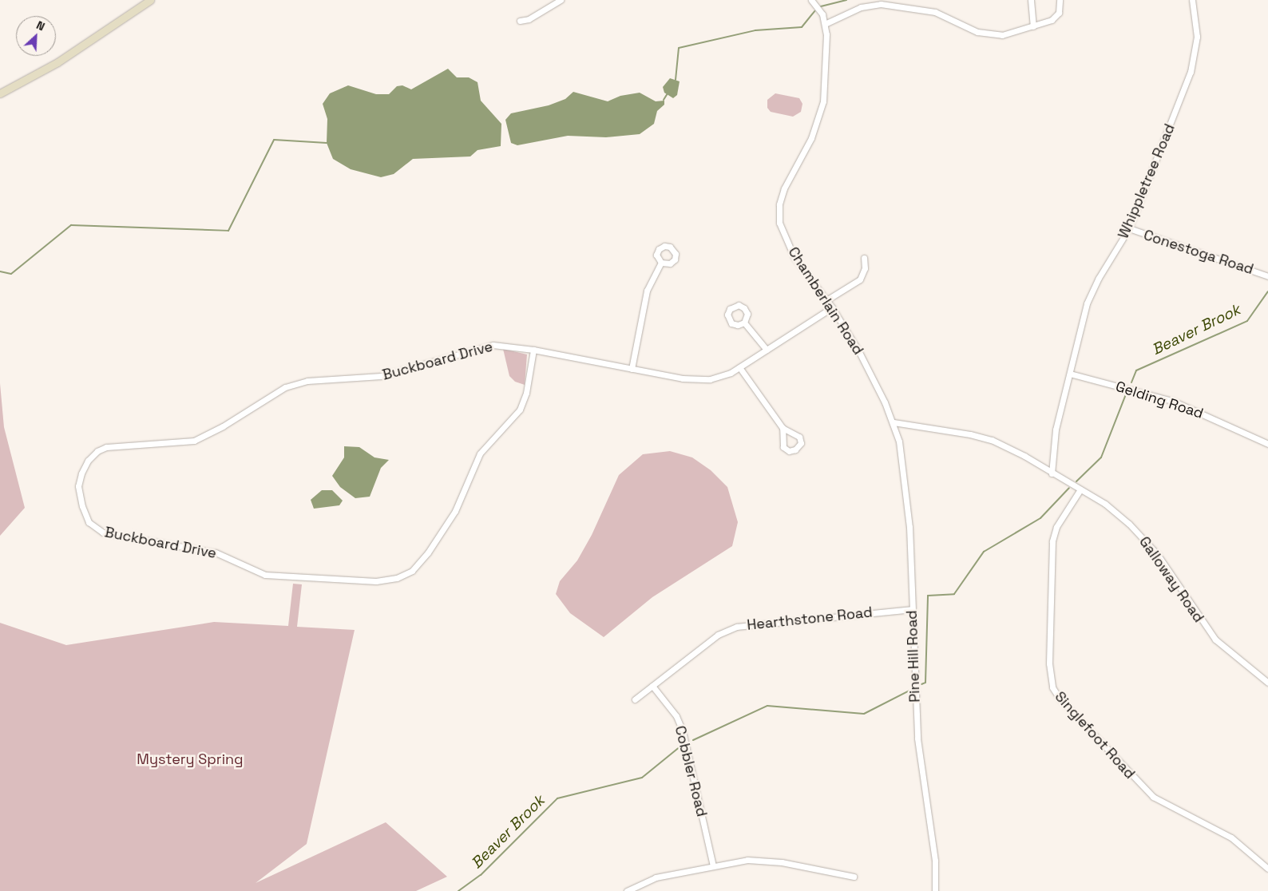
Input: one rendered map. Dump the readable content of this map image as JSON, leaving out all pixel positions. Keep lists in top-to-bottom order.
{
  "streets": {
    "street": [
      "Whippletree Road",
      "Conestoga Road",
      "Chamberlain Road",
      "Buckboard Drive",
      "Gelding Road",
      "Galloway Road",
      "Hearthstone Road",
      "Pine Hill Road",
      "Singlefoot Road",
      "Cobbler Road"
    ]
  },
  "crossings": [
    ["Whippletree Road", "Conestoga Road"],
    ["Whippletree Road", "Gelding Road"],
    ["Whippletree Road", "Galloway Road"],
    ["Chamberlain Road", "Buckboard Drive"],
    ["Chamberlain Road", "Galloway Road"],
    ["Chamberlain Road", "Pine Hill Road"],
    ["Galloway Road", "Pine Hill Road"],
    ["Galloway Road", "Singlefoot Road"],
    ["Hearthstone Road", "Pine Hill Road"],
    ["Hearthstone Road", "Cobbler Road"]
  ],
  "water": ["Beaver Brook"],
  "parks": ["Mystery Spring"],
  "north": "top right"
}
